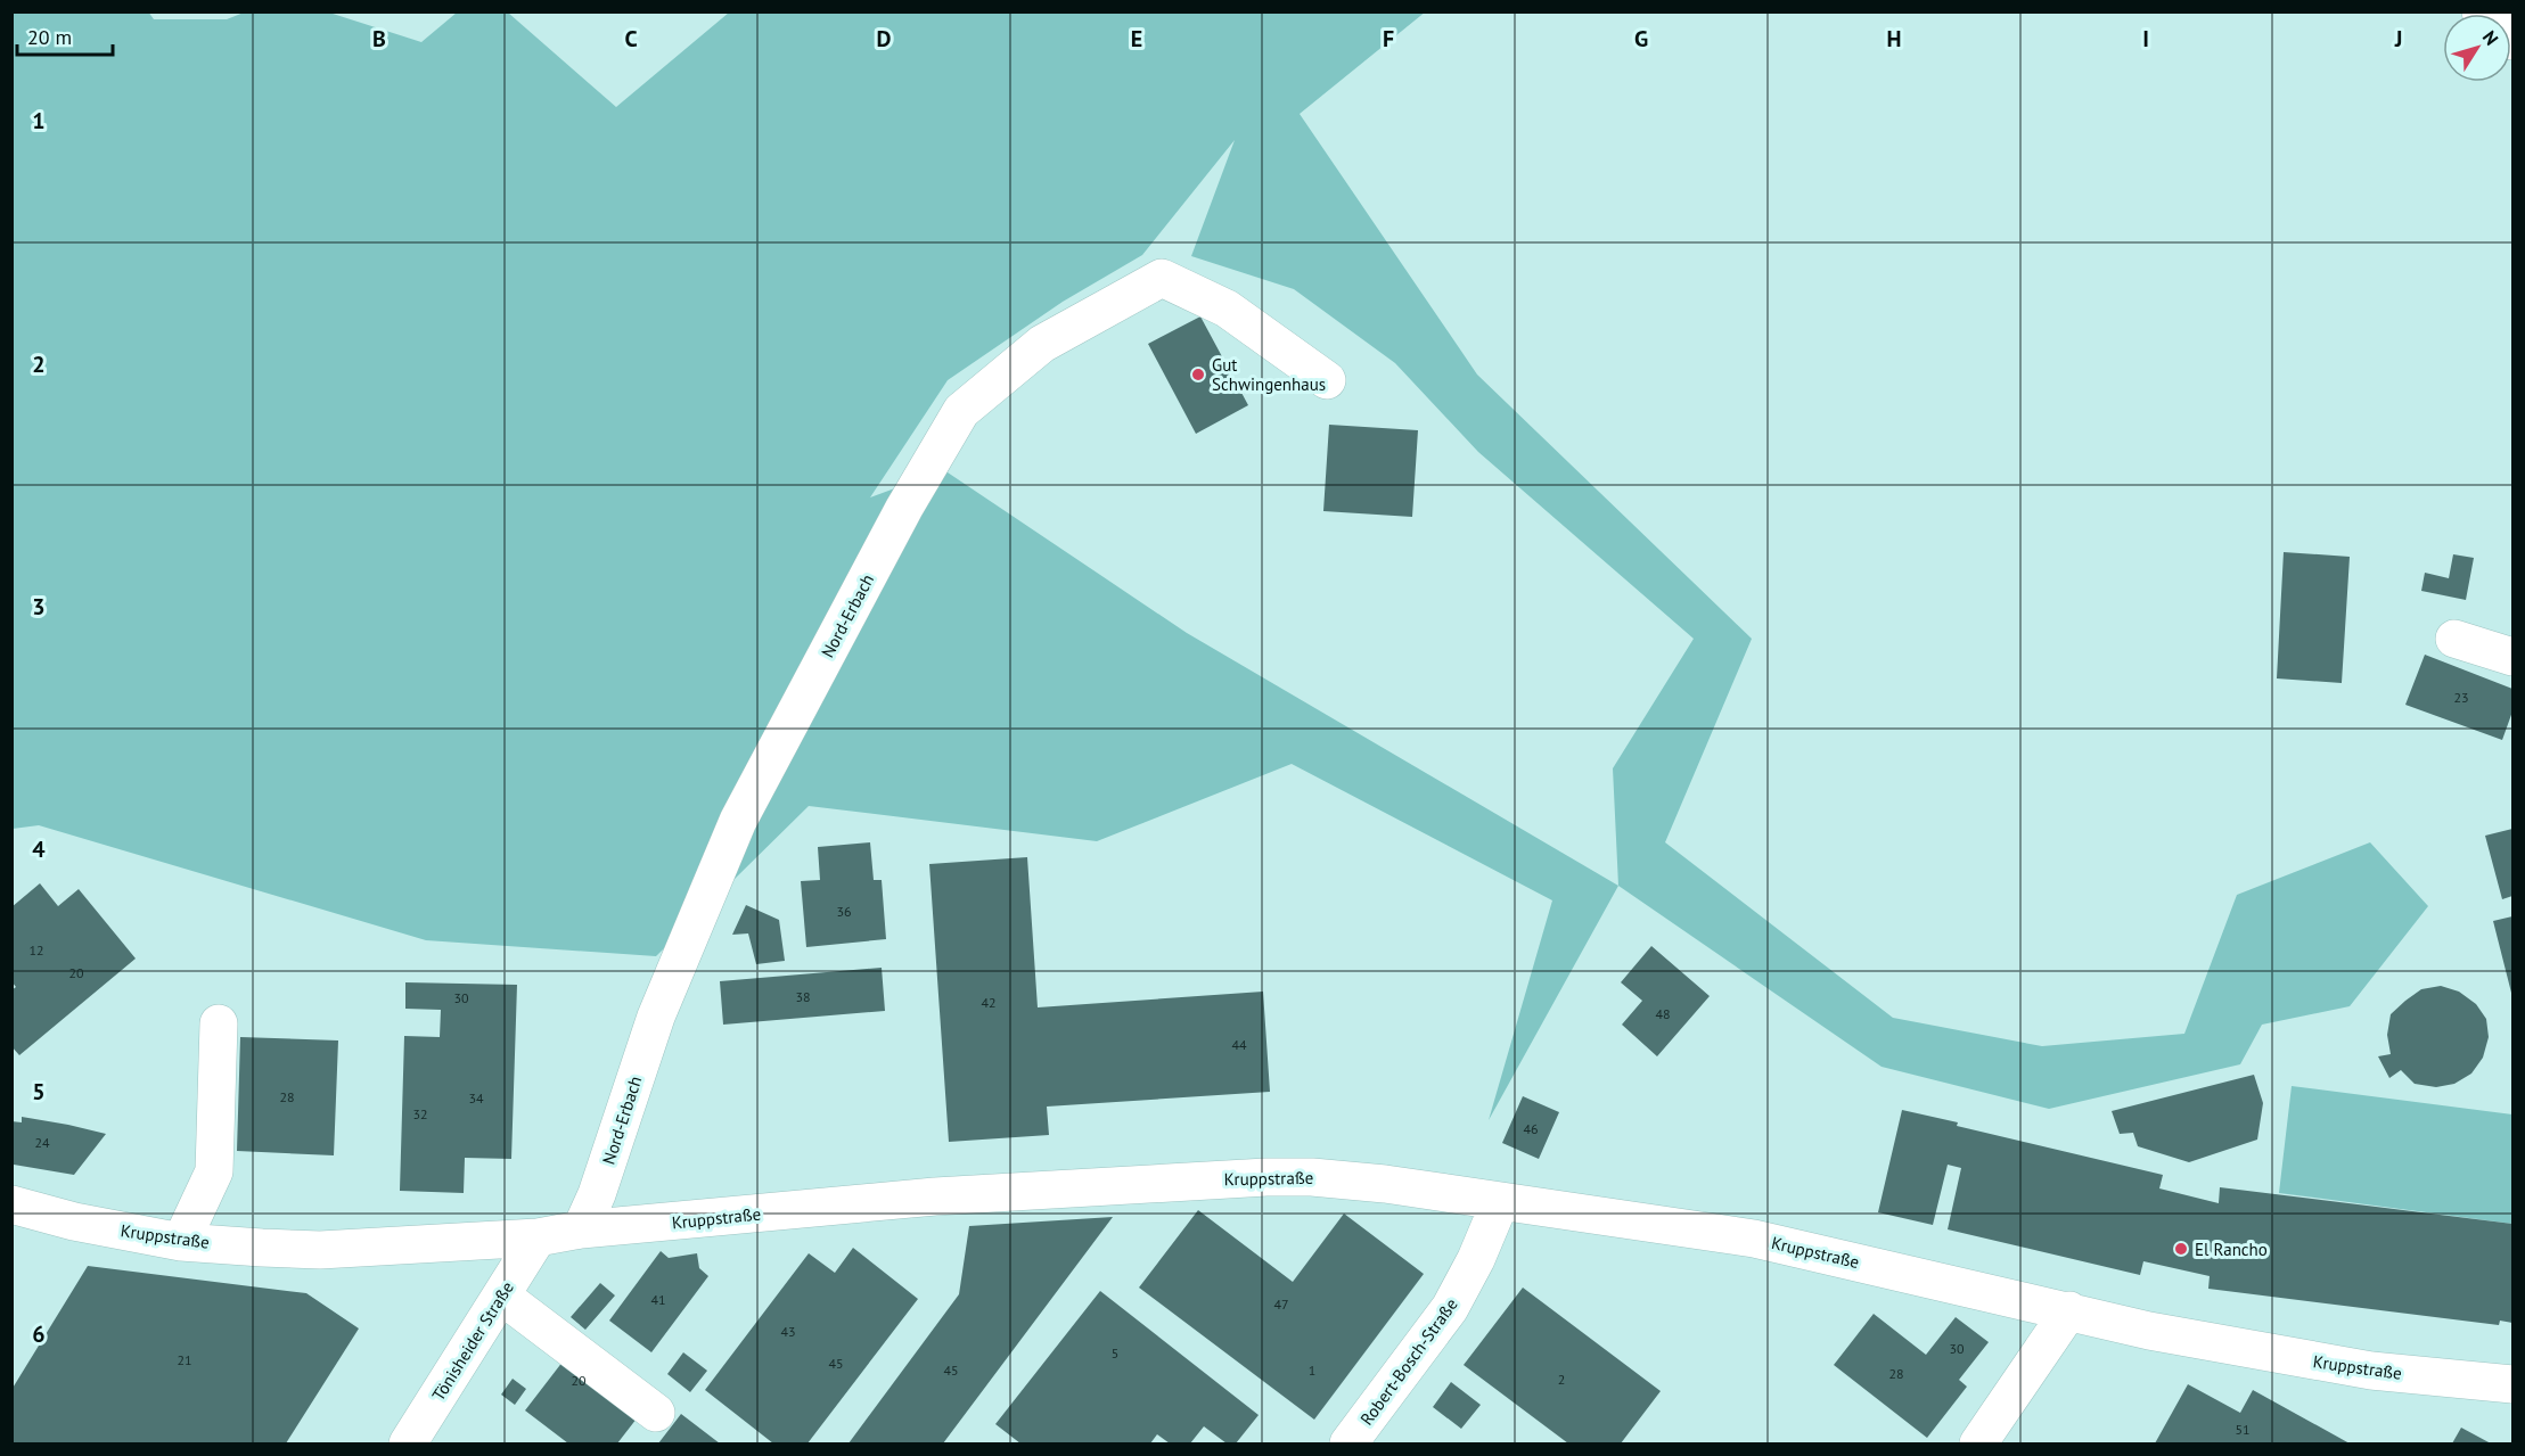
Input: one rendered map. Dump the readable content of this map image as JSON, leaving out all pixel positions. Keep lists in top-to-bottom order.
{
  "streets": {
    "street": [
      "Nord-Erbach",
      "Kruppstraße",
      "Tönisheider Straße",
      "Robert-Bosch-Straße"
    ]
  },
  "crossings": [
    ["Nord-Erbach", "Kruppstraße"],
    ["Kruppstraße", "Tönisheider Straße"],
    ["Kruppstraße", "Robert-Bosch-Straße"]
  ],
  "places": ["Gut Schwingenhaus", "El Rancho"],
  "house_numbers": [
    "23",
    "36",
    "12",
    "20",
    "38",
    "30",
    "42",
    "48",
    "44",
    "28",
    "34",
    "32",
    "46",
    "24",
    "41",
    "47",
    "43",
    "30",
    "5",
    "21",
    "45",
    "45",
    "1",
    "28",
    "2",
    "20",
    "51"
  ],
  "scale_bar": "20 m",
  "north": "top right",
  "grid": {
    "columns": [
      "B",
      "C",
      "D",
      "E",
      "F",
      "G",
      "H",
      "I",
      "J"
    ],
    "rows": [
      "1",
      "2",
      "3",
      "4",
      "5",
      "6"
    ]
  }
}
